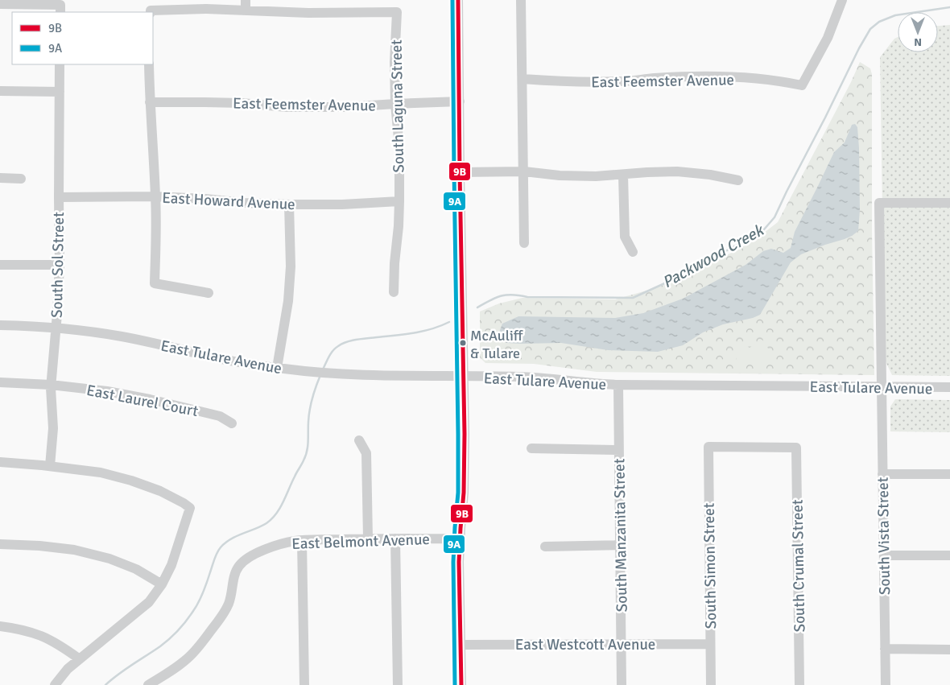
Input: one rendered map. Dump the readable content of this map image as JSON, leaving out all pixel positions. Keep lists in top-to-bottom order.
{
  "streets": {
    "street": [
      "East Feemster Avenue",
      "South Laguna Street",
      "East Howard Avenue",
      "South Sol Street",
      "East Tulare Avenue",
      "East Laurel Court",
      "South Manzanita Street",
      "South Vista Street",
      "East Belmont Avenue",
      "South Simon Street",
      "South Crumal Street",
      "East Westcott Avenue"
    ]
  },
  "crossings": [
    ["East Feemster Avenue", "South Laguna Street"],
    ["South Laguna Street", "East Howard Avenue"],
    ["East Howard Avenue", "South Sol Street"],
    ["South Sol Street", "East Tulare Avenue"],
    ["South Sol Street", "East Laurel Court"],
    ["East Tulare Avenue", "South Manzanita Street"],
    ["East Tulare Avenue", "South Vista Street"],
    ["South Manzanita Street", "East Westcott Avenue"],
    ["South Simon Street", "South Crumal Street"],
    ["South Simon Street", "East Westcott Avenue"]
  ],
  "water": ["Packwood Creek"],
  "places": ["McAuliff & Tulare"],
  "lines": ["transit line 9B", "transit line 9A"],
  "legend": ["9B", "9A"],
  "north": "bottom"
}
